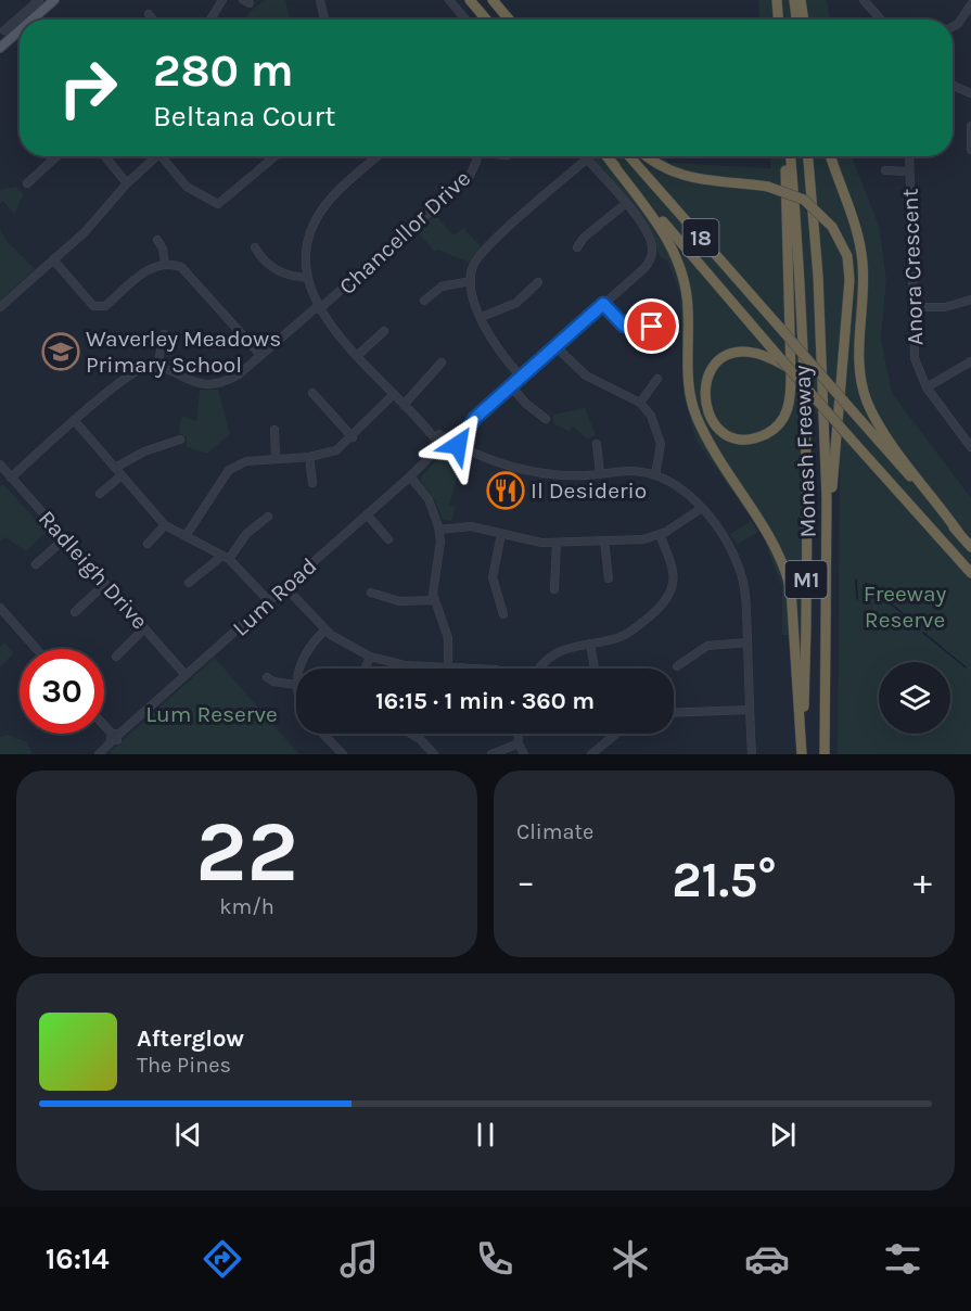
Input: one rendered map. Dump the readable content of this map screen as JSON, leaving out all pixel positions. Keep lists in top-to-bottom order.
{
  "streets": {
    "highway": ["18", "Monash Freeway", "M1"],
    "street": [
      "Chancellor Drive",
      "Anora Crescent",
      "Radleigh Drive",
      "Lum Road"
    ]
  },
  "crossings": [
    ["Radleigh Drive", "Lum Road"]
  ],
  "parks": ["Freeway Reserve", "Lum Reserve"],
  "places": {
    "school or university": ["Waverley Meadows Primary School"],
    "restaurant": ["Il Desiderio"]
  },
  "page": {
    "turn": ["280 m", "Beltana Court"],
    "limit": "30",
    "trip": "16:15 · 1 min · 360 m",
    "tile": [
      ["22", "km/h"],
      "Climate"
    ],
    "heat": ["−", "21.5°", "+"],
    "song": ["Afterglow", "The Pines"],
    "tabs": "16:14"
  }
}
